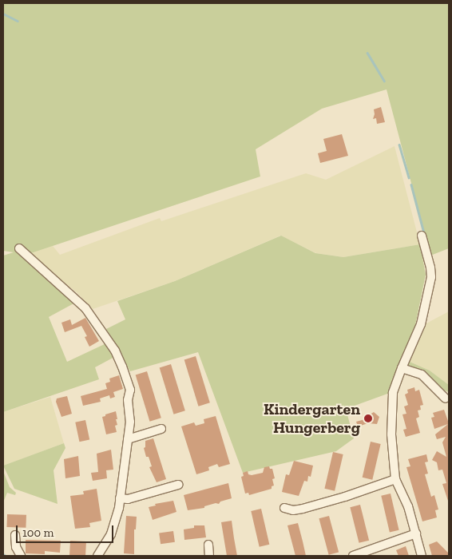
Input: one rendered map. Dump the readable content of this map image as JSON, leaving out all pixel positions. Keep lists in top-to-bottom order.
{
  "places": ["Kindergarten Hungerberg"],
  "scale_bar": "100 m"
}
